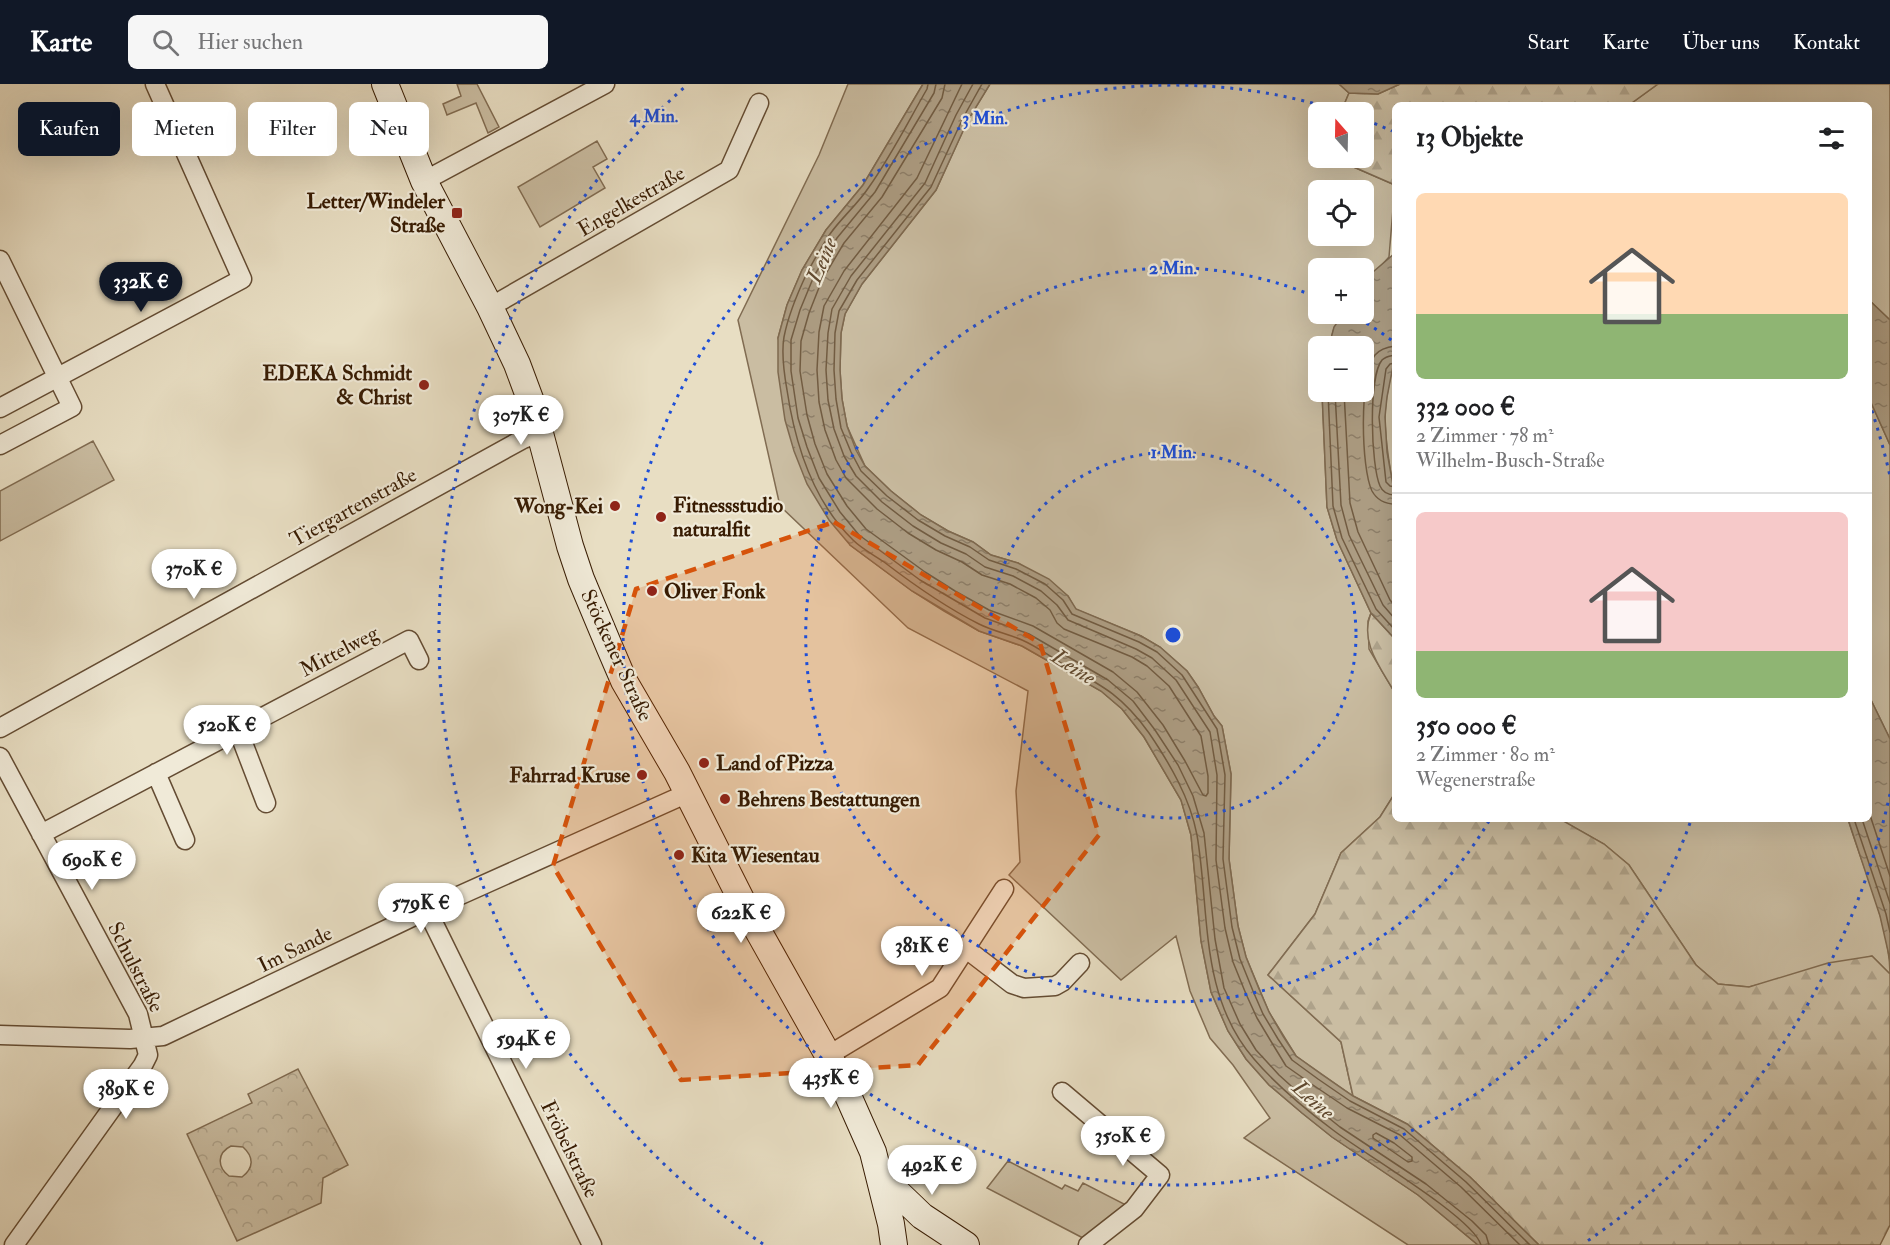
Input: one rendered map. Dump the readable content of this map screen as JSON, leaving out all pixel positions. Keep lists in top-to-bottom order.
{
  "streets": {
    "main road": ["Stöckener Straße"],
    "street": [
      "Engelkestraße",
      "Tiergartenstraße",
      "Mittelweg",
      "Im Sande",
      "Schulstraße",
      "Fröbelstraße"
    ]
  },
  "crossings": [
    ["Engelkestraße", "Stöckener Straße"],
    ["Tiergartenstraße", "Stöckener Straße"],
    ["Mittelweg", "Schulstraße"],
    ["Stöckener Straße", "Im Sande"],
    ["Im Sande", "Schulstraße"],
    ["Im Sande", "Fröbelstraße"]
  ],
  "water": ["Leine"],
  "places": {
    "transit": ["Letter/Windeler Straße"],
    "other": [
      "EDEKA Schmidt & Christ",
      "Wong-Kei",
      "Fitnessstudio naturalfit",
      "Oliver Fonk",
      "Land of Pizza",
      "Fahrrad Kruse",
      "Behrens Bestattungen",
      "Kita Wiesentau"
    ]
  },
  "north": "top",
  "page": {
    "header": "Karte",
    "search": "Hier suchen",
    "nav": [
      "Start",
      "Karte",
      "Über uns",
      "Kontakt"
    ],
    "map_buttons": ["+", "−"],
    "chip": [
      "Kaufen",
      "Mieten",
      "Filter",
      "Neu"
    ],
    "heading": "13 Objekte",
    "list": [
      {
        "name": "332 000 €",
        "note": "2 Zimmer · 78 m² · Wilhelm-Busch-Straße"
      },
      {
        "name": "350 000 €",
        "note": "2 Zimmer · 80 m² · Wegenerstraße"
      }
    ],
    "price": [
      "332K €",
      "307K €",
      "370K €",
      "520K €",
      "690K €",
      "579K €",
      "622K €",
      "381K €",
      "594K €",
      "435K €",
      "389K €",
      "350K €",
      "492K €"
    ]
  },
  "rings": [
    "4 Min.",
    "3 Min.",
    "2 Min.",
    "1 Min."
  ]
}
